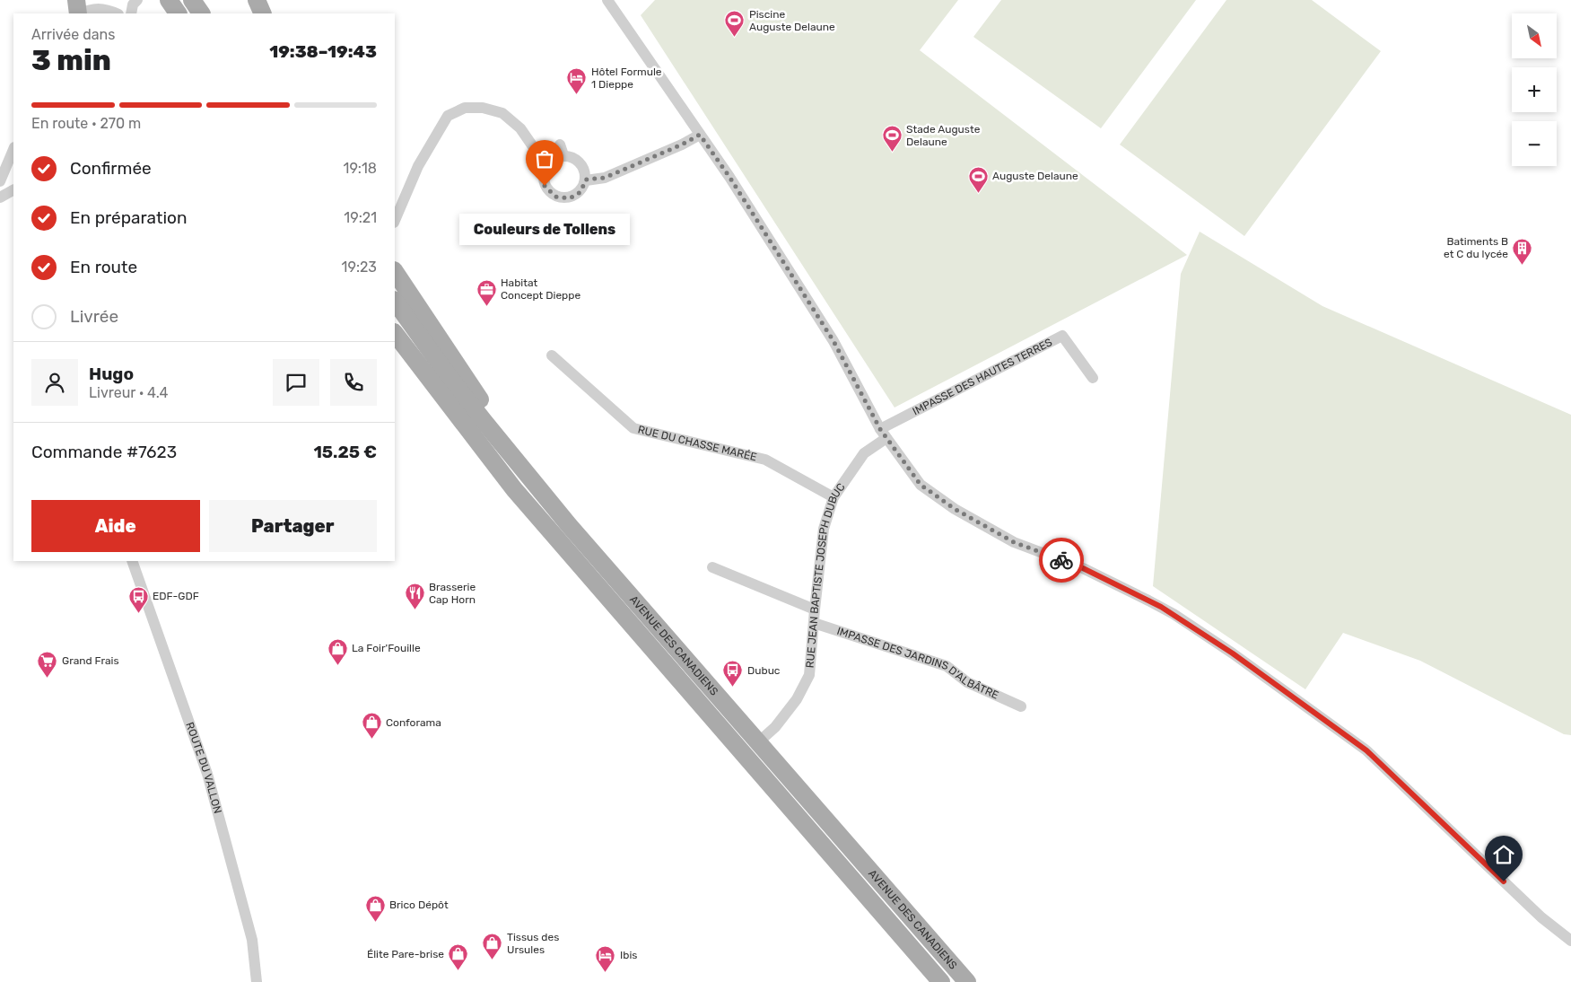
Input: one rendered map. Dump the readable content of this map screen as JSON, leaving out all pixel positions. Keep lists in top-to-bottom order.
{
  "streets": {
    "main road": ["AVENUE DES CANADIENS"],
    "street": [
      "IMPASSE DES HAUTES TERRES",
      "RUE DU CHASSE MARÉE",
      "RUE JEAN BAPTISTE JOSEPH DUBUC",
      "IMPASSE DES JARDINS D'ALBÂTRE",
      "ROUTE DU VALLON"
    ]
  },
  "crossings": [
    ["IMPASSE DES HAUTES TERRES", "RUE JEAN BAPTISTE JOSEPH DUBUC"],
    ["RUE DU CHASSE MARÉE", "RUE JEAN BAPTISTE JOSEPH DUBUC"],
    ["RUE JEAN BAPTISTE JOSEPH DUBUC", "AVENUE DES CANADIENS"],
    ["RUE JEAN BAPTISTE JOSEPH DUBUC", "IMPASSE DES JARDINS D'ALBÂTRE"]
  ],
  "places": {
    "sports": ["Piscine Auguste Delaune", "Stade Auguste Delaune", "Auguste Delaune"],
    "hotel": ["Hôtel Formule 1 Dieppe", "Ibis"],
    "other": ["Couleurs de Tollens"],
    "building": ["Batiments B et C du lycée"],
    "office": ["Habitat Concept Dieppe"],
    "restaurant": ["Brasserie Cap Horn"],
    "bus stop": ["EDF-GDF", "Dubuc"],
    "shop": [
      "La Foir'Fouille",
      "Conforama",
      "Brico Dépôt",
      "Tissus des Ursules",
      "Élite Pare-brise"
    ],
    "supermarket": ["Grand Frais"]
  },
  "north": "bottom right",
  "page": {
    "map_buttons": ["+", "−"],
    "heading": ["3 min", "Arrivée dans", "19:38–19:43"],
    "panel": [
      "Hugo",
      "Livreur · 4.4",
      "Commande #7623",
      "15.25 €"
    ],
    "bar": "En route · 270 m",
    "list": [
      ["Confirmée", "19:18"],
      ["En préparation", "19:21"],
      ["En route", "19:23"],
      "Livrée"
    ],
    "bubble": "Couleurs de Tollens",
    "buttons": ["Aide", "Partager"]
  }
}
